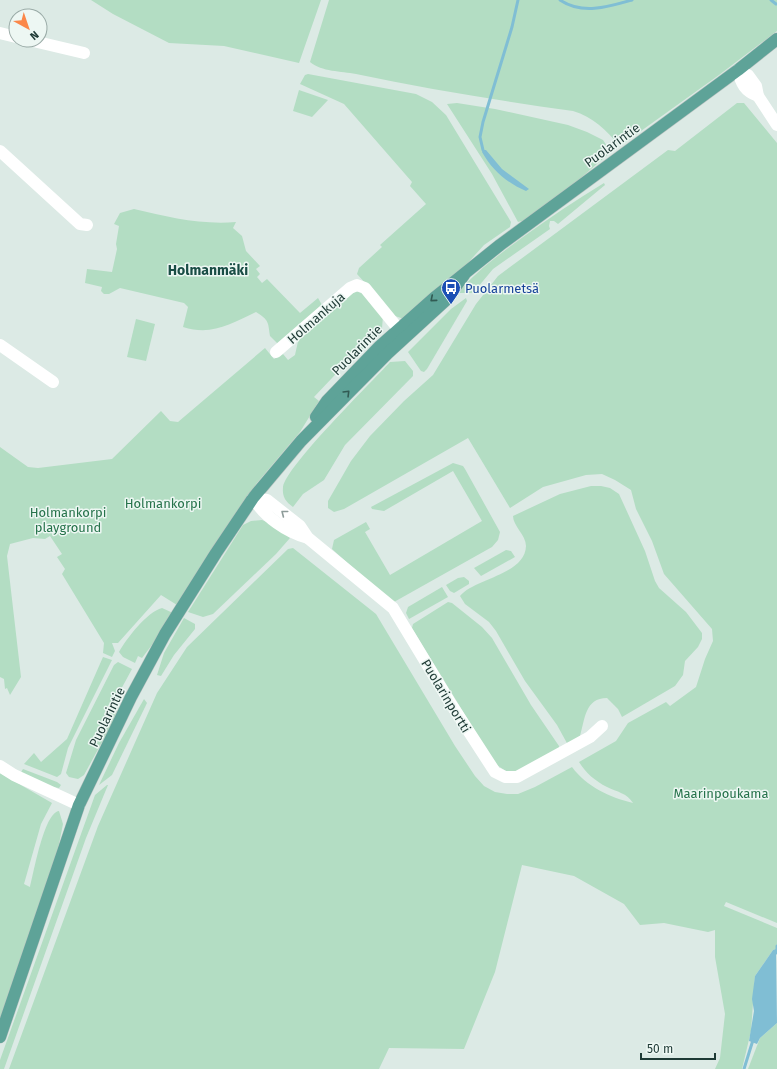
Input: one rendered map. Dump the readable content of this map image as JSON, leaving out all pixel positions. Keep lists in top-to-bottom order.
{
  "streets": {
    "main road": ["Puolarintie"],
    "street": ["Holmankuja", "Puolarinportti"]
  },
  "crossings": [
    ["Puolarintie", "Holmankuja"],
    ["Puolarintie", "Puolarinportti"]
  ],
  "districts": ["Holmanmäki"],
  "parks": ["Holmankorpi", "Holmankorpi playground", "Maarinpoukama"],
  "places": {
    "bus stop": ["Puolarmetsä"]
  },
  "scale_bar": "50 m",
  "north": "bottom right"
}
